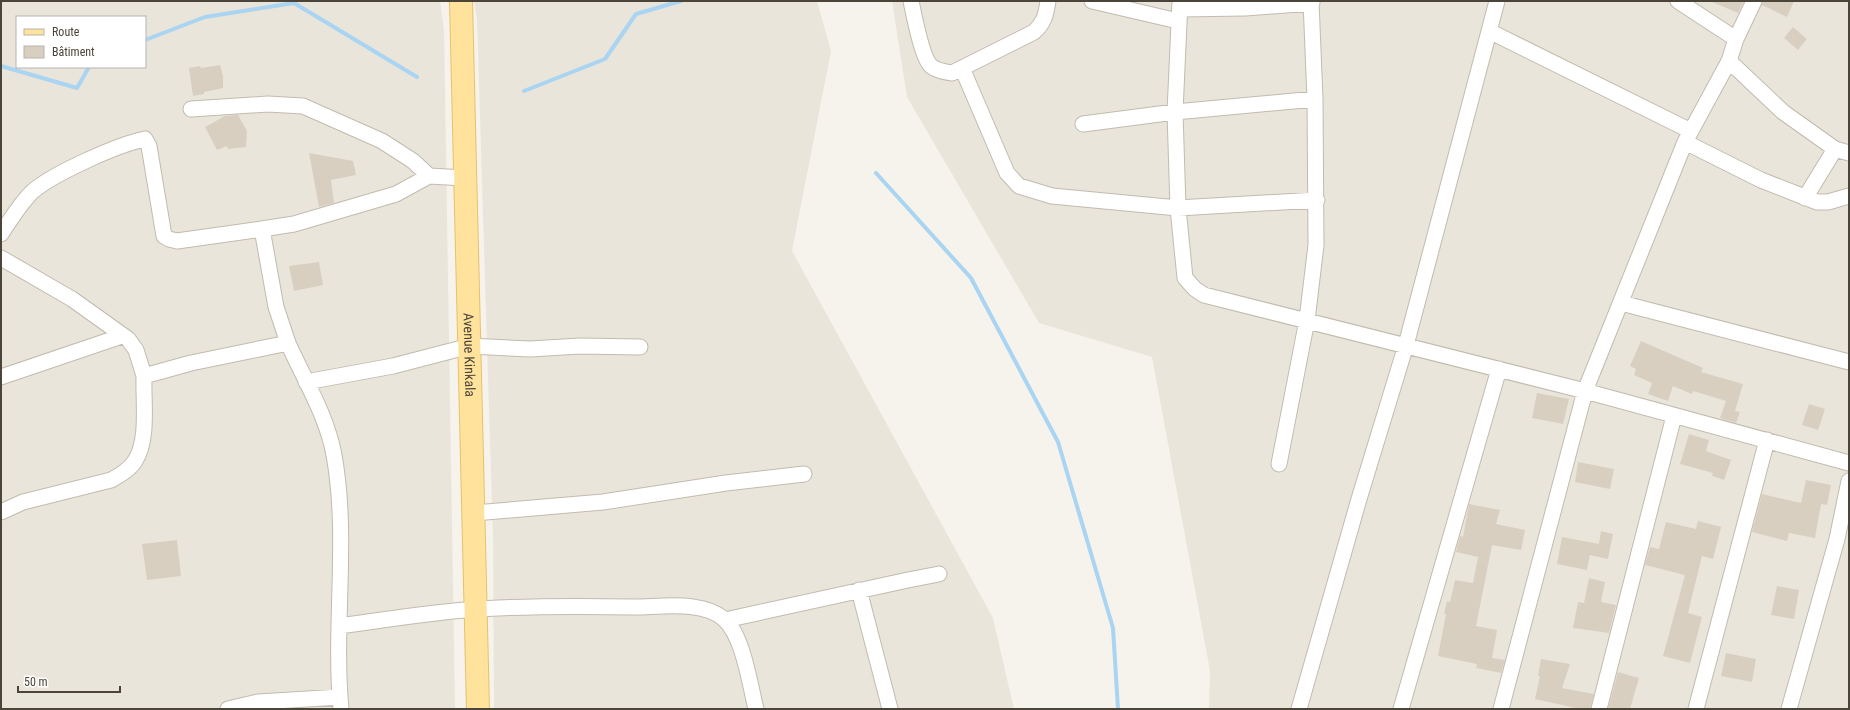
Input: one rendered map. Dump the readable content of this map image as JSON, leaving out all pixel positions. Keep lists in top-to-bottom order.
{
  "streets": {
    "main road": ["Avenue Kinkala"]
  },
  "legend": ["Route", "Bâtiment"],
  "scale_bar": "50 m"
}
